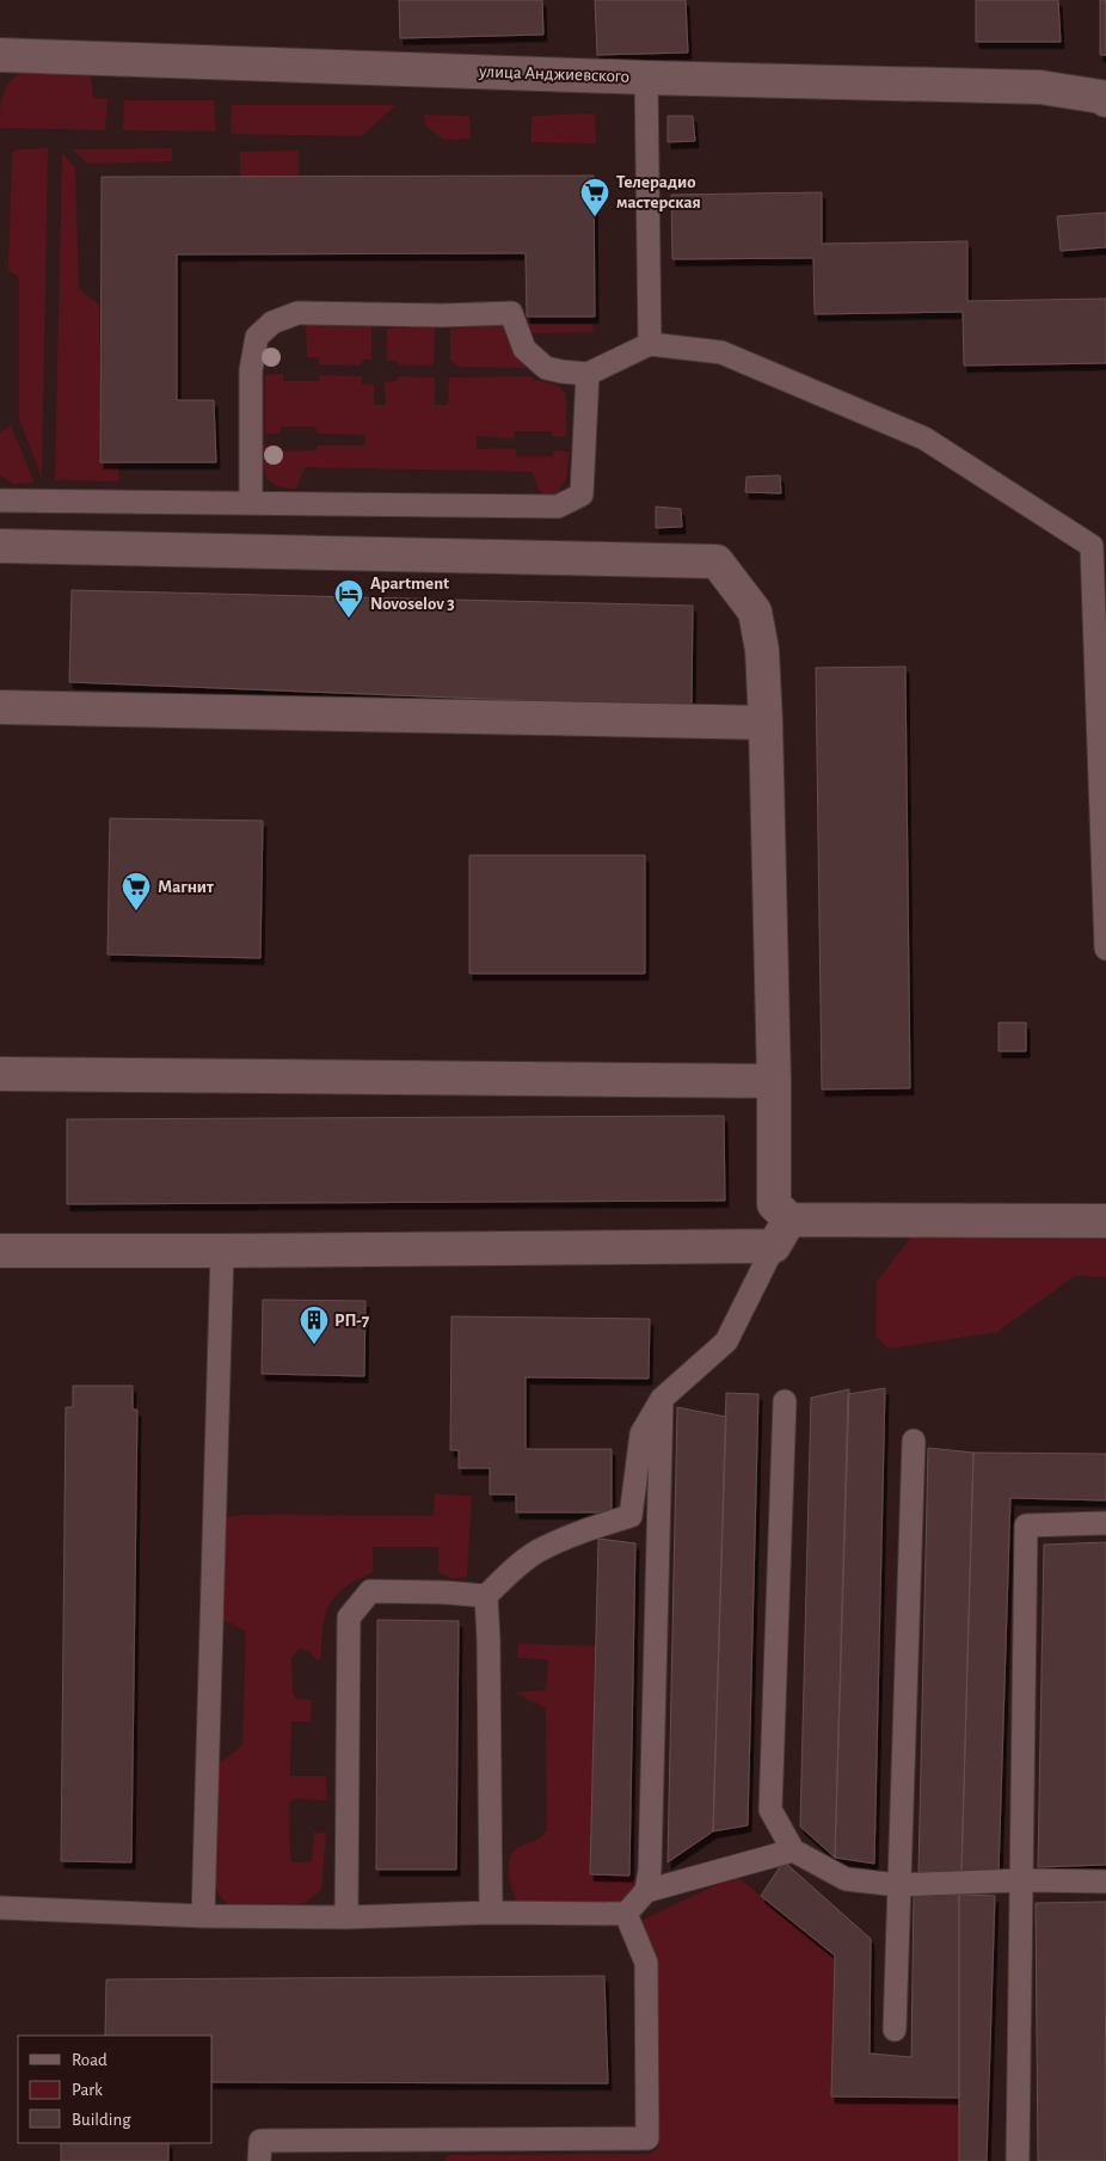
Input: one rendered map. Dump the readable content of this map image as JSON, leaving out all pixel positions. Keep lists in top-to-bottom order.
{
  "streets": {
    "street": ["улица Анджиевского"]
  },
  "places": {
    "supermarket": ["Телерадио мастерская", "Магнит"],
    "hotel": ["Apartment Novoselov 3"],
    "building": ["РП-7"]
  },
  "legend": ["Road", "Park", "Building"]
}
